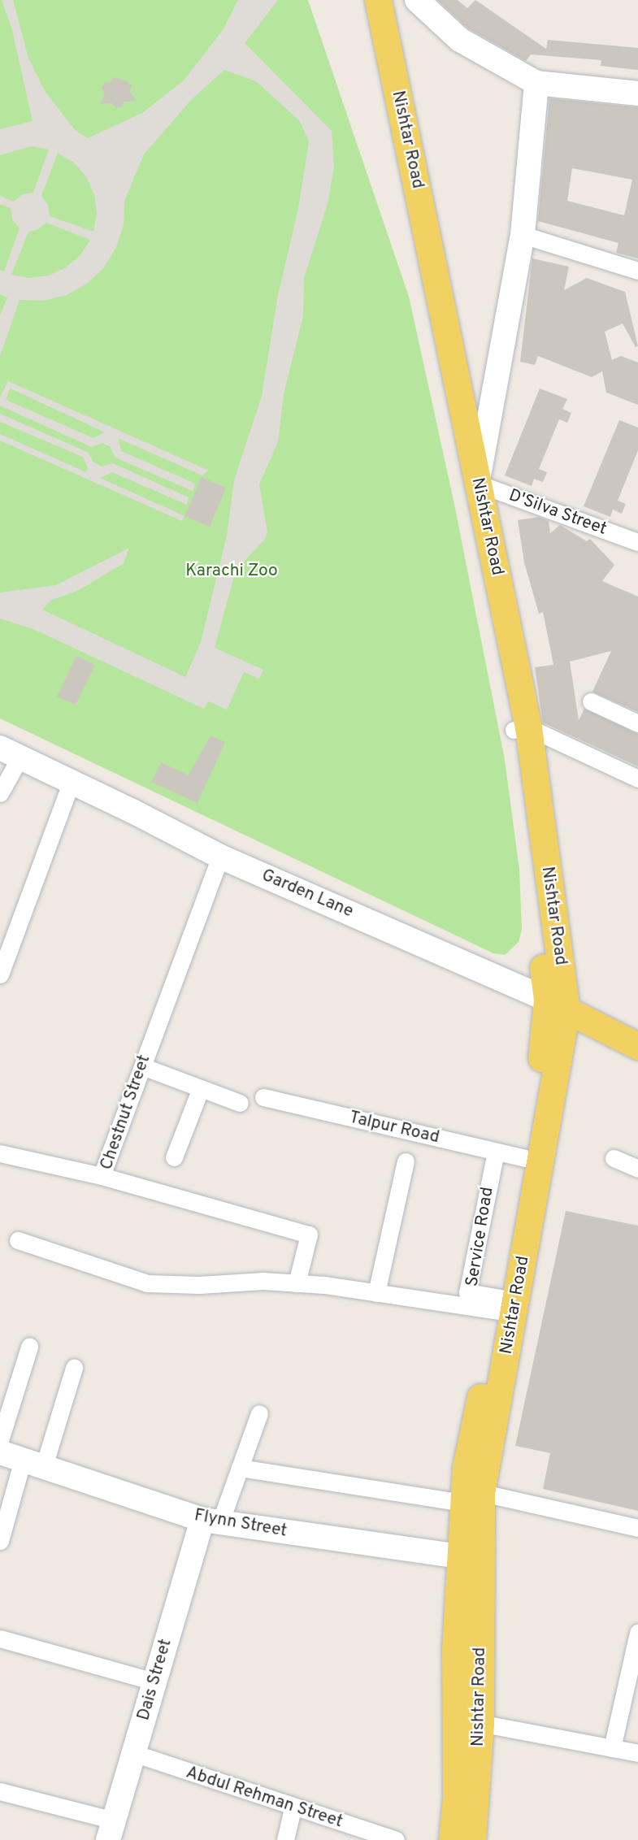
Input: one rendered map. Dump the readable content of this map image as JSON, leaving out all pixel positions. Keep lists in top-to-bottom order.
{
  "streets": {
    "main road": ["Nishtar Road"],
    "street": [
      "D'Silva Street",
      "Garden Lane",
      "Chestnut Street",
      "Talpur Road",
      "Service Road",
      "Flynn Street",
      "Dais Street",
      "Abdul Rehman Street"
    ]
  },
  "crossings": [
    ["Nishtar Road", "D'Silva Street"],
    ["Nishtar Road", "Garden Lane"],
    ["Nishtar Road", "Talpur Road"],
    ["Nishtar Road", "Service Road"],
    ["Nishtar Road", "Flynn Street"],
    ["Garden Lane", "Chestnut Street"],
    ["Talpur Road", "Service Road"],
    ["Flynn Street", "Dais Street"],
    ["Dais Street", "Abdul Rehman Street"]
  ],
  "parks": ["Karachi Zoo"]
}
